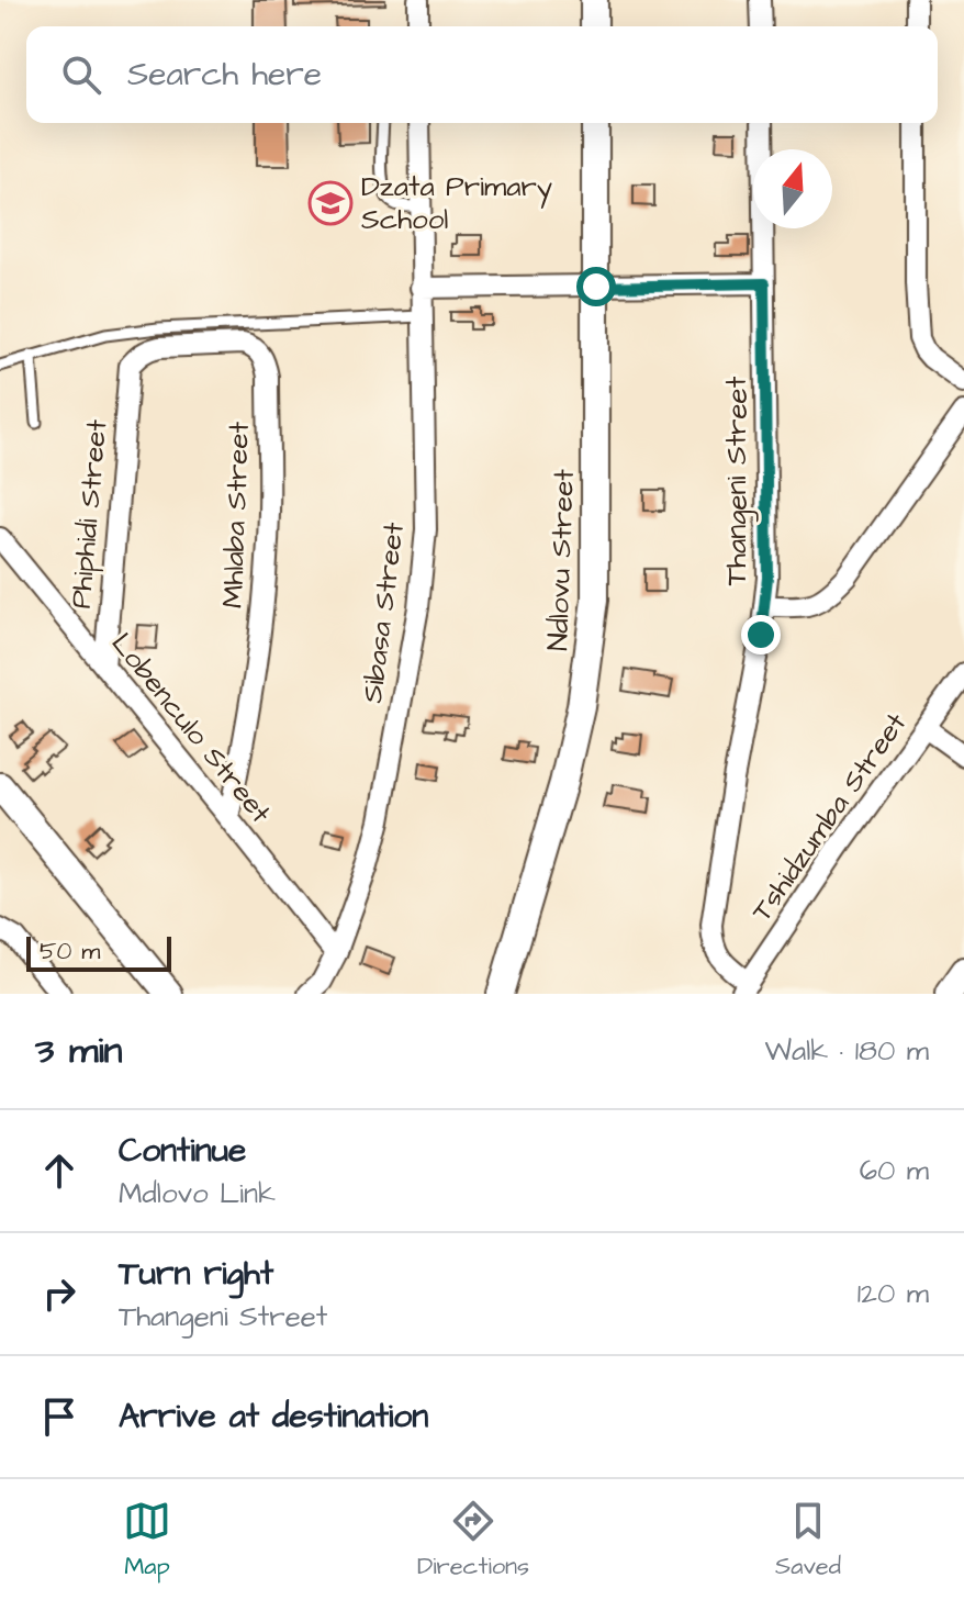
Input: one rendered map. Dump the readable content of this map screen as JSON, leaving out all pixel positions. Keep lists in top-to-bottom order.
{
  "streets": {
    "street": [
      "Thangeni Street",
      "Phiphidi Street",
      "Mhlaba Street",
      "Ndlovu Street",
      "Sibasa Street",
      "Lobenculo Street",
      "Tshidzumba Street"
    ]
  },
  "crossings": [
    ["Thangeni Street", "Tshidzumba Street"],
    ["Phiphidi Street", "Mhlaba Street"],
    ["Phiphidi Street", "Lobenculo Street"],
    ["Mhlaba Street", "Lobenculo Street"],
    ["Sibasa Street", "Lobenculo Street"]
  ],
  "places": {
    "school or university": ["Dzata Primary School"]
  },
  "scale_bar": "50 m",
  "north": "top",
  "page": {
    "search": "Search here",
    "scale": "50 m",
    "heading": ["3 min", "Walk · 180 m"],
    "list": [
      ["Continue", "Mdlovo Link", "60 m"],
      ["Turn right", "Thangeni Street", "120 m"],
      "Arrive at destination"
    ],
    "nav": ["Map", "Directions", "Saved"]
  }
}
